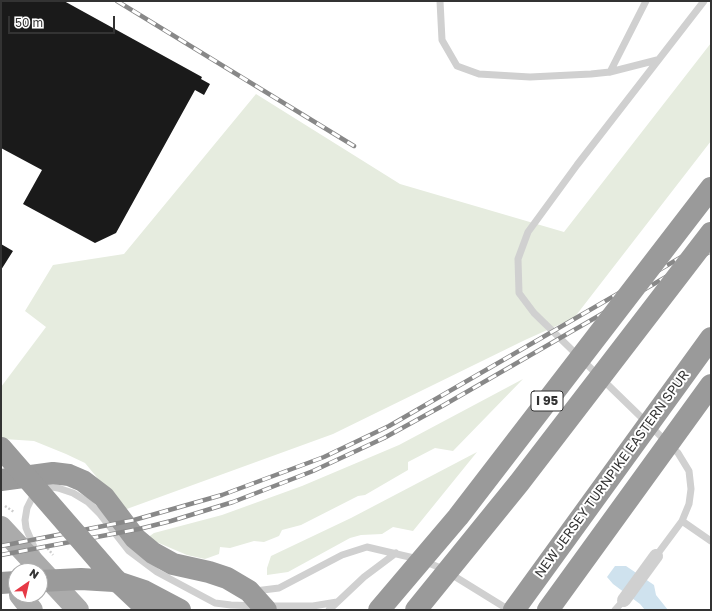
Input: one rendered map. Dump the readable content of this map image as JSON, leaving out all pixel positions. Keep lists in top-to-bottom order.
{
  "streets": {
    "highway": ["I 95", "NEW JERSEY TURNPIKE EASTERN SPUR"]
  },
  "scale_bar": "50 m",
  "north": "top right"
}
